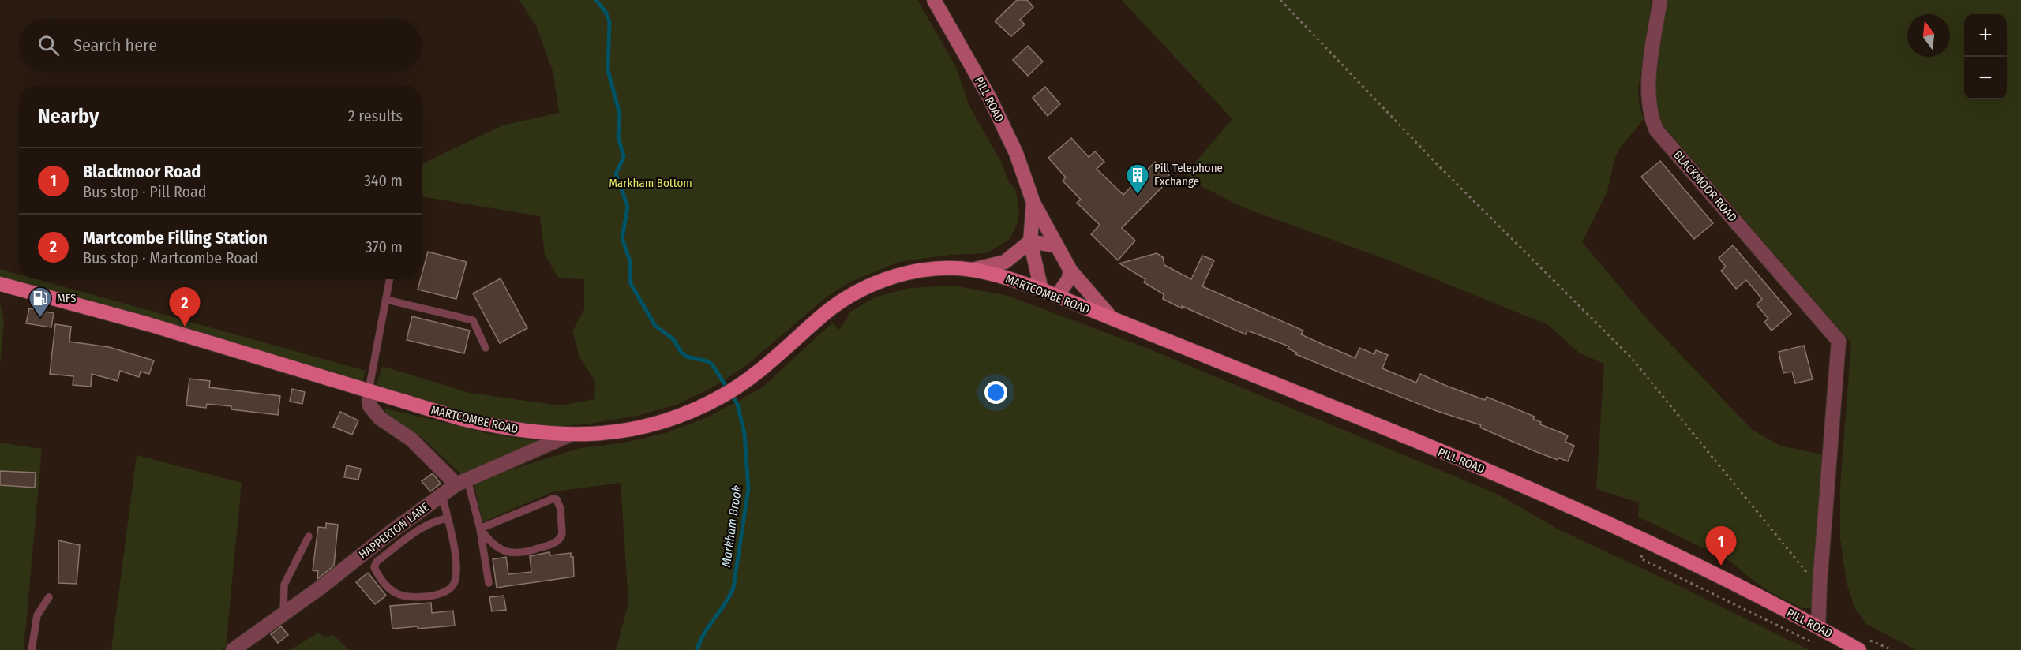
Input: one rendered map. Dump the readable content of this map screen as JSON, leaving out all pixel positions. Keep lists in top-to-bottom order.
{
  "streets": {
    "main road": ["PILL ROAD", "MARTCOMBE ROAD"],
    "street": ["BLACKMOOR ROAD", "HAPPERTON LANE"]
  },
  "crossings": [
    ["PILL ROAD", "BLACKMOOR ROAD"],
    ["PILL ROAD", "MARTCOMBE ROAD"],
    ["MARTCOMBE ROAD", "HAPPERTON LANE"]
  ],
  "water": ["Markham Brook"],
  "parks": ["Markham Bottom"],
  "places": {
    "building": ["Pill Telephone Exchange"],
    "fuel station": ["MFS"]
  },
  "north": "top",
  "page": {
    "map_buttons": ["+", "−"],
    "search": "Search here",
    "heading": ["Nearby", "2 results"],
    "list": [
      {
        "mark": "1",
        "name": "Blackmoor Road",
        "note": "Bus stop · Pill Road",
        "value": "340 m"
      },
      {
        "mark": "2",
        "name": "Martcombe Filling Station",
        "note": "Bus stop · Martcombe Road",
        "value": "370 m"
      }
    ],
    "pins": ["2", "1"]
  }
}
